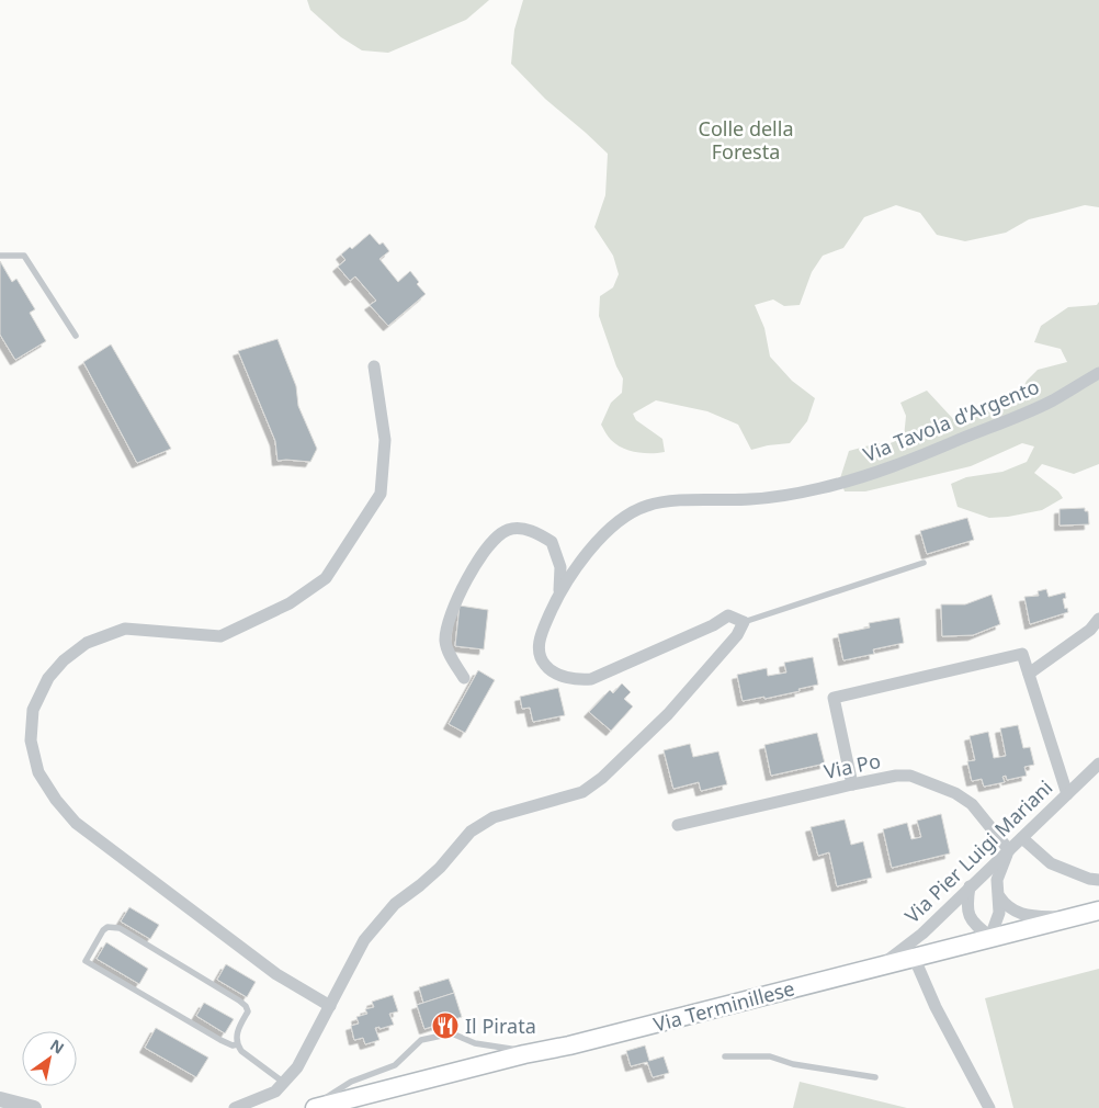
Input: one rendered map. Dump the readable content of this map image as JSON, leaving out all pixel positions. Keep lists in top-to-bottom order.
{
  "streets": {
    "main road": ["Via Terminillese"],
    "street": ["Via Tavola d'Argento", "Via Po", "Via Pier Luigi Mariani"]
  },
  "crossings": [
    ["Via Po", "Via Pier Luigi Mariani"],
    ["Via Pier Luigi Mariani", "Via Terminillese"]
  ],
  "parks": ["Colle della Foresta"],
  "places": {
    "restaurant": ["Il Pirata"]
  },
  "north": "top right"
}
